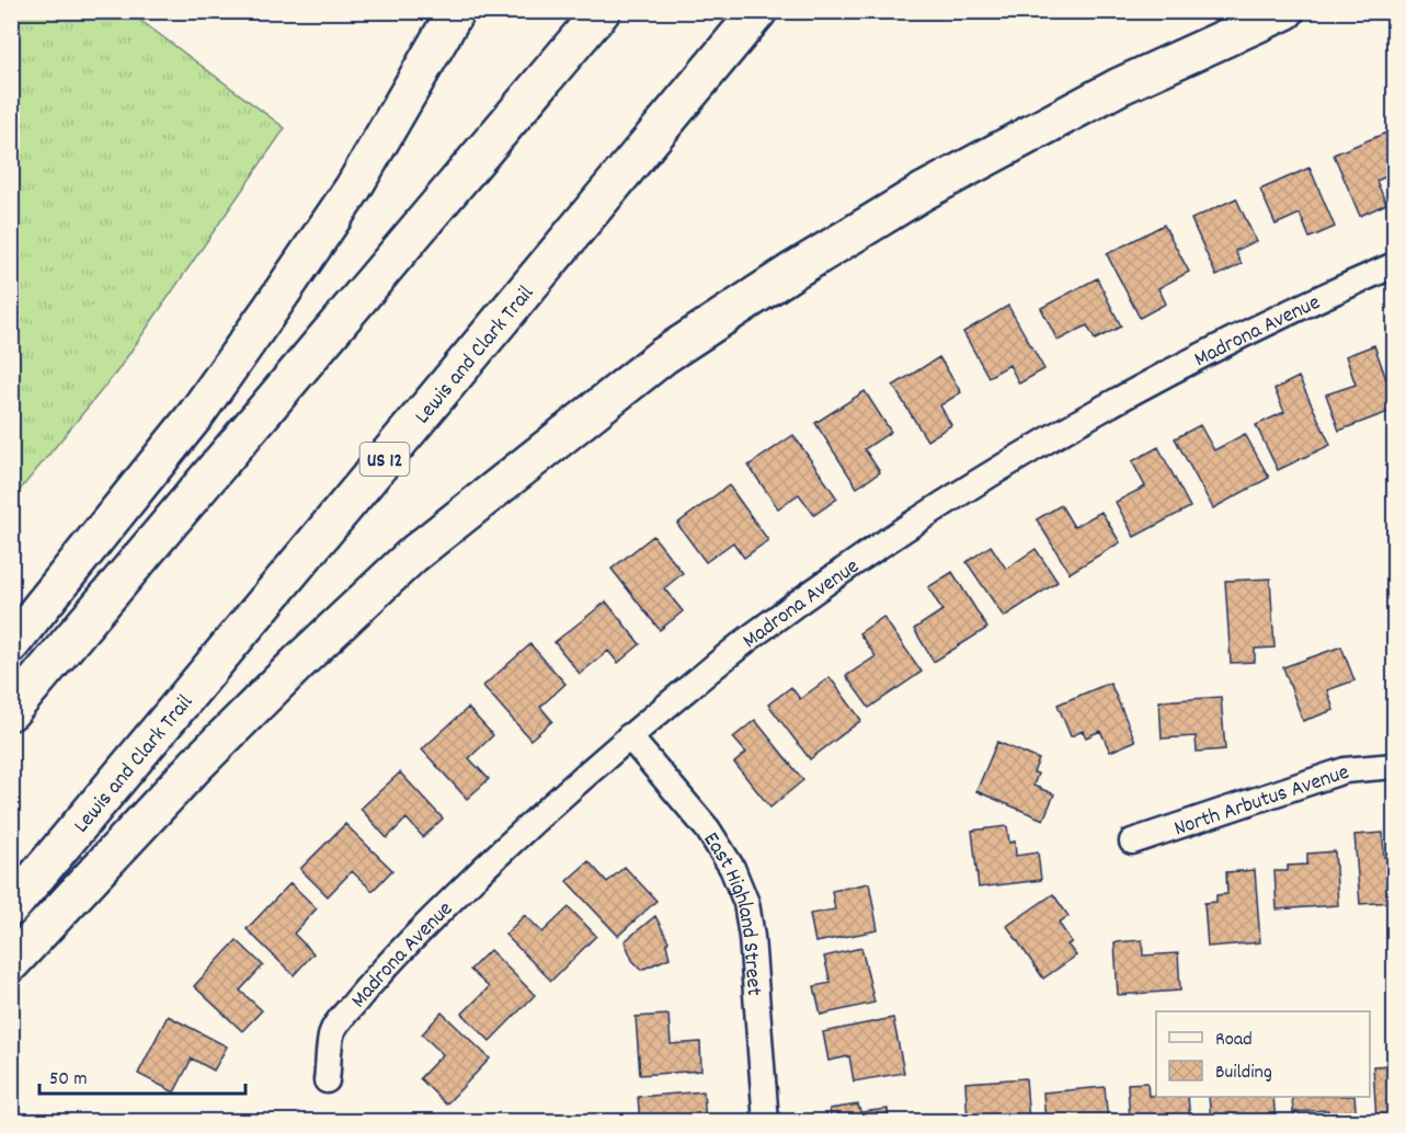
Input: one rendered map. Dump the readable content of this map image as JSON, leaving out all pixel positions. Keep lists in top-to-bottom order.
{
  "streets": {
    "highway": ["Lewis and Clark Trail", "US 12"],
    "street": ["Madrona Avenue", "North Arbutus Avenue", "East Highland Street"]
  },
  "crossings": [
    ["Madrona Avenue", "East Highland Street"]
  ],
  "legend": ["Road", "Building"],
  "scale_bar": "50 m"
}
